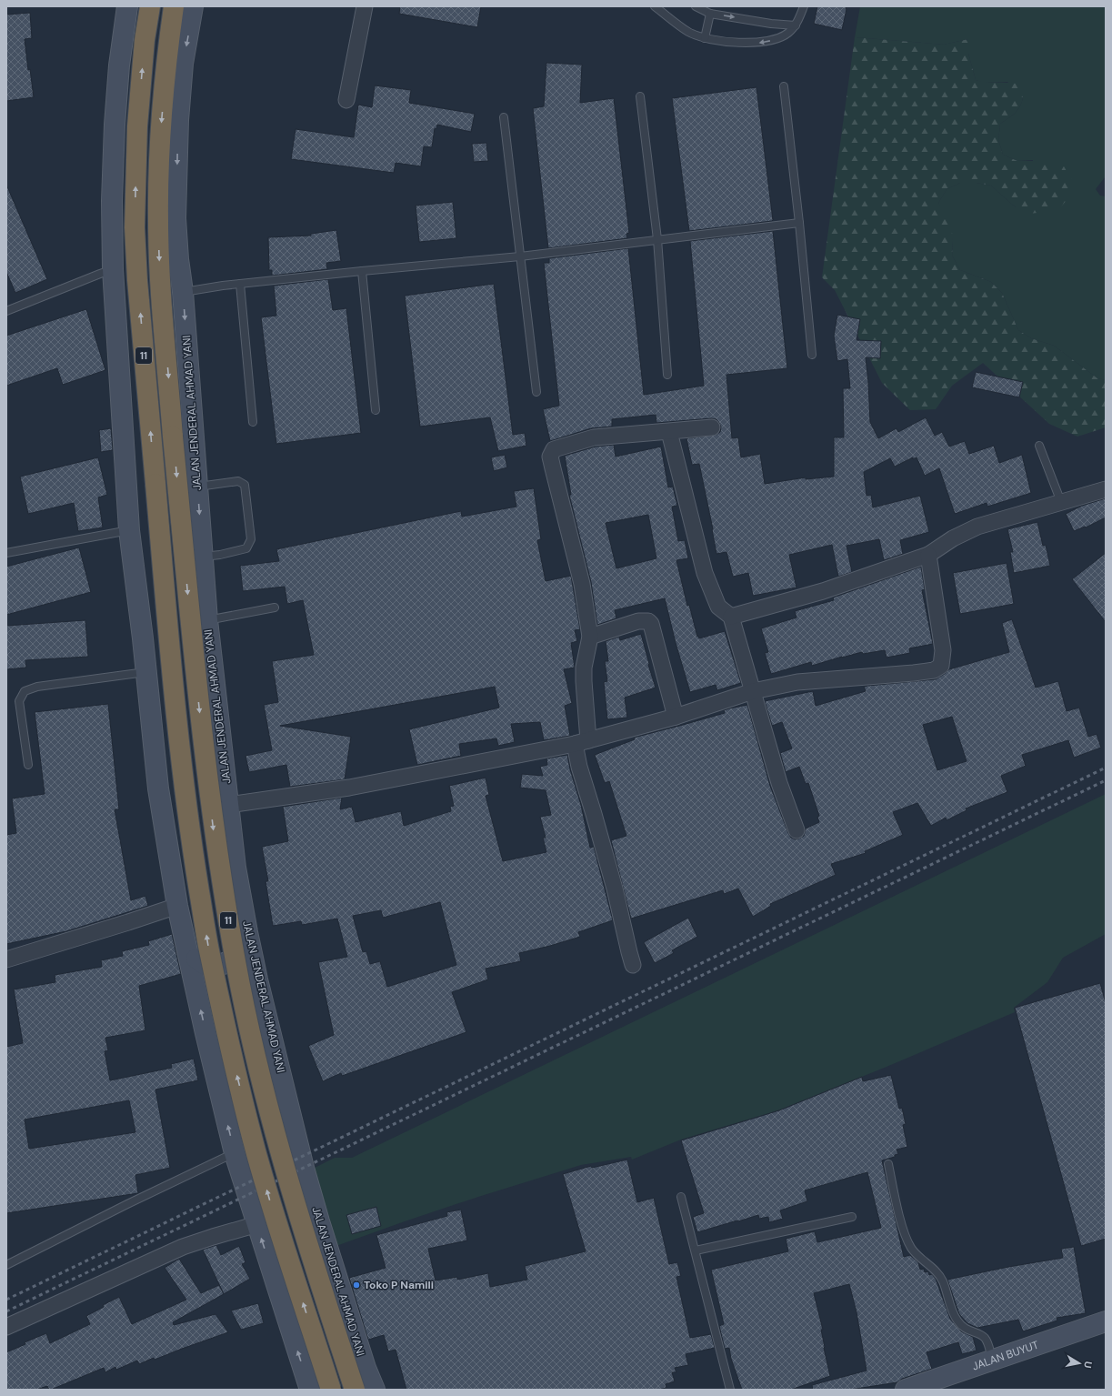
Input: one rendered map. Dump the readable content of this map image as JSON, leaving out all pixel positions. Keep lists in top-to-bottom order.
{
  "streets": {
    "highway": ["11", "JALAN JENDERAL AHMAD YANI"],
    "street": ["JALAN BUYUT"]
  },
  "places": ["Toko P Namili"],
  "north": "right"
}
